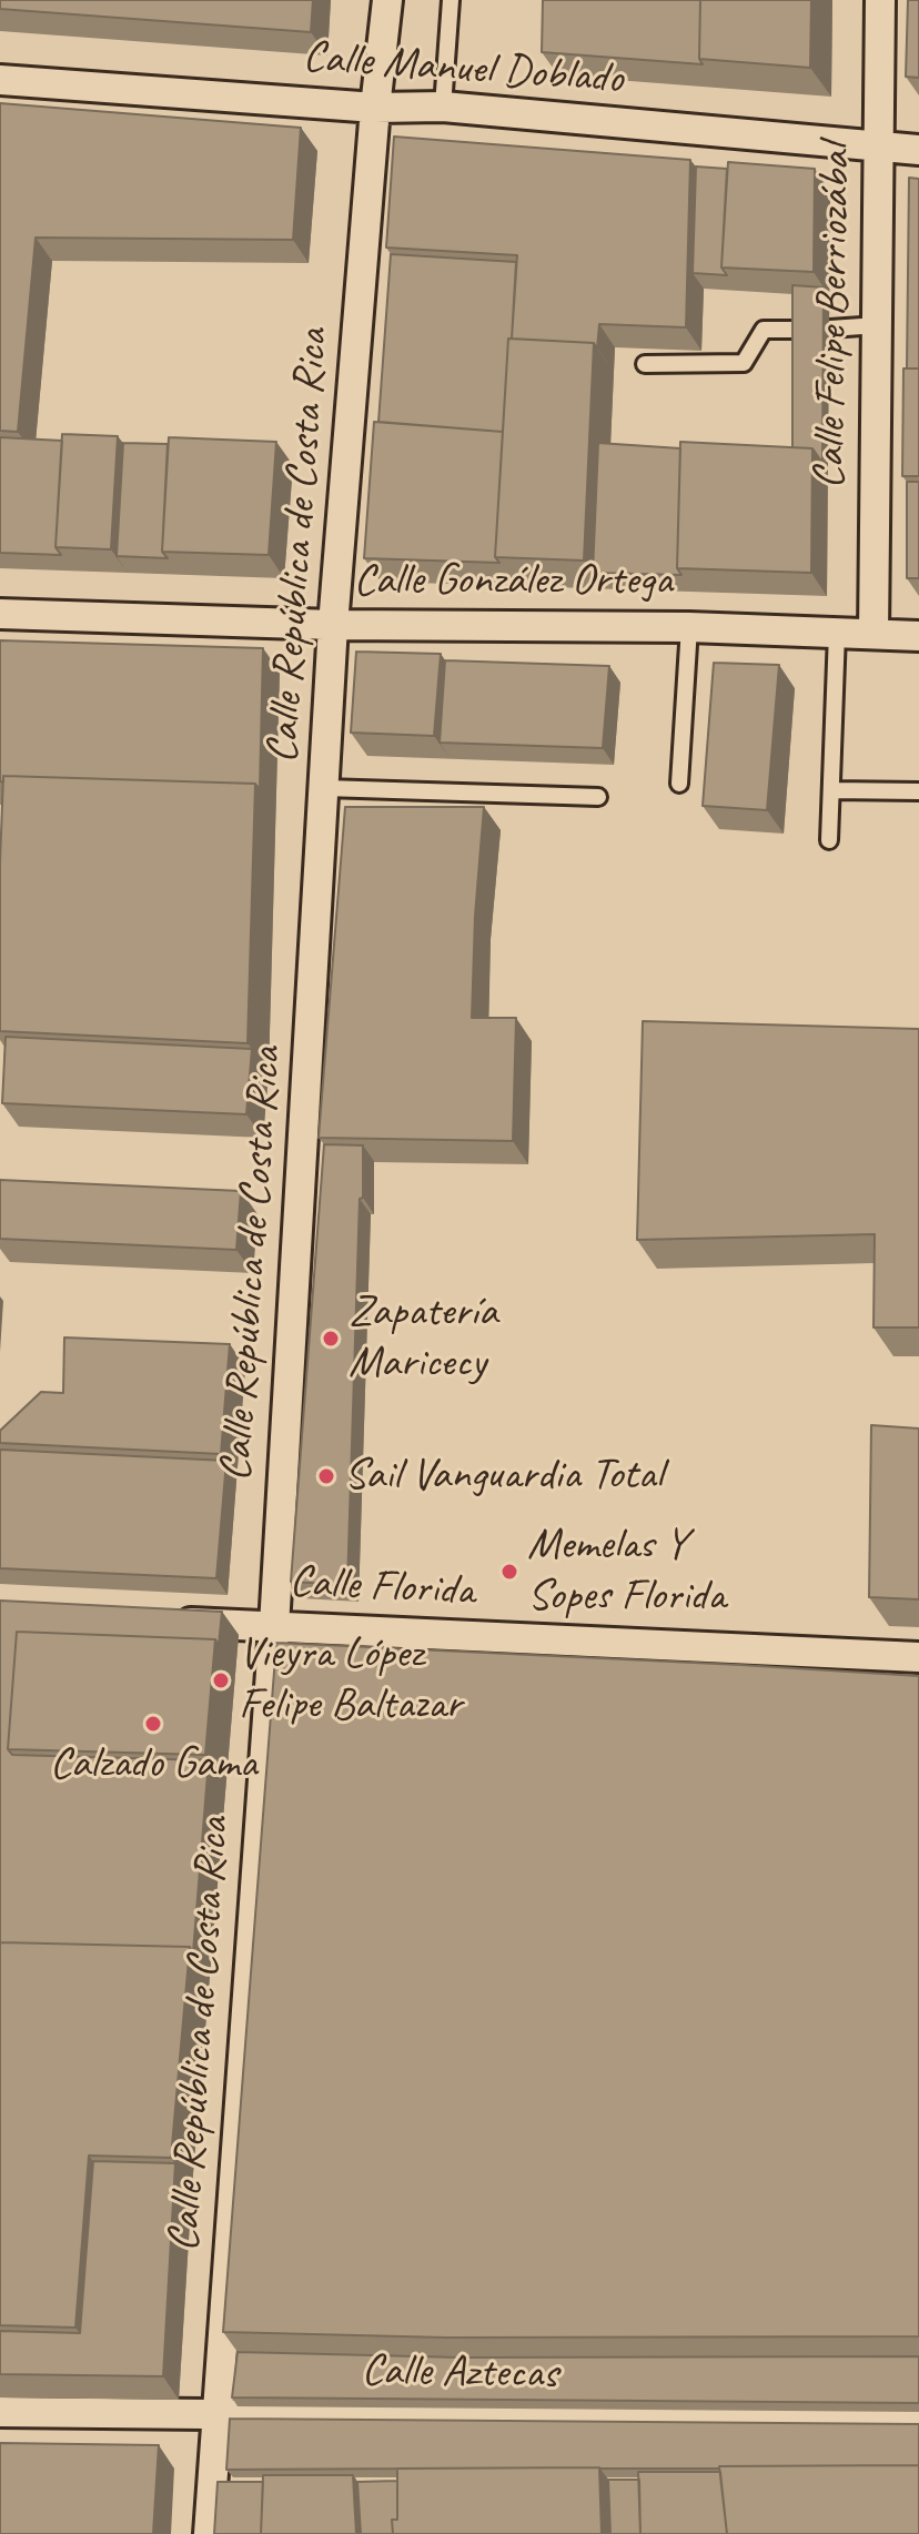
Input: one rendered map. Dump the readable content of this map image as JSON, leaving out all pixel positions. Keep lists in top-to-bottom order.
{
  "streets": {
    "street": [
      "Calle Manuel Doblado",
      "Calle Felipe Berriozábal",
      "Calle República de Costa Rica",
      "Calle González Ortega",
      "Calle Florida",
      "Calle Aztecas"
    ]
  },
  "crossings": [
    ["Calle Manuel Doblado", "Calle Felipe Berriozábal"],
    ["Calle Manuel Doblado", "Calle República de Costa Rica"],
    ["Calle Felipe Berriozábal", "Calle González Ortega"],
    ["Calle República de Costa Rica", "Calle González Ortega"],
    ["Calle República de Costa Rica", "Calle Florida"],
    ["Calle República de Costa Rica", "Calle Aztecas"]
  ],
  "places": [
    "Zapatería Maricecy",
    "Sail Vanguardia Total",
    "Memelas Y Sopes Florida",
    "Vieyra López Felipe Baltazar",
    "Calzado Gama"
  ]
}
